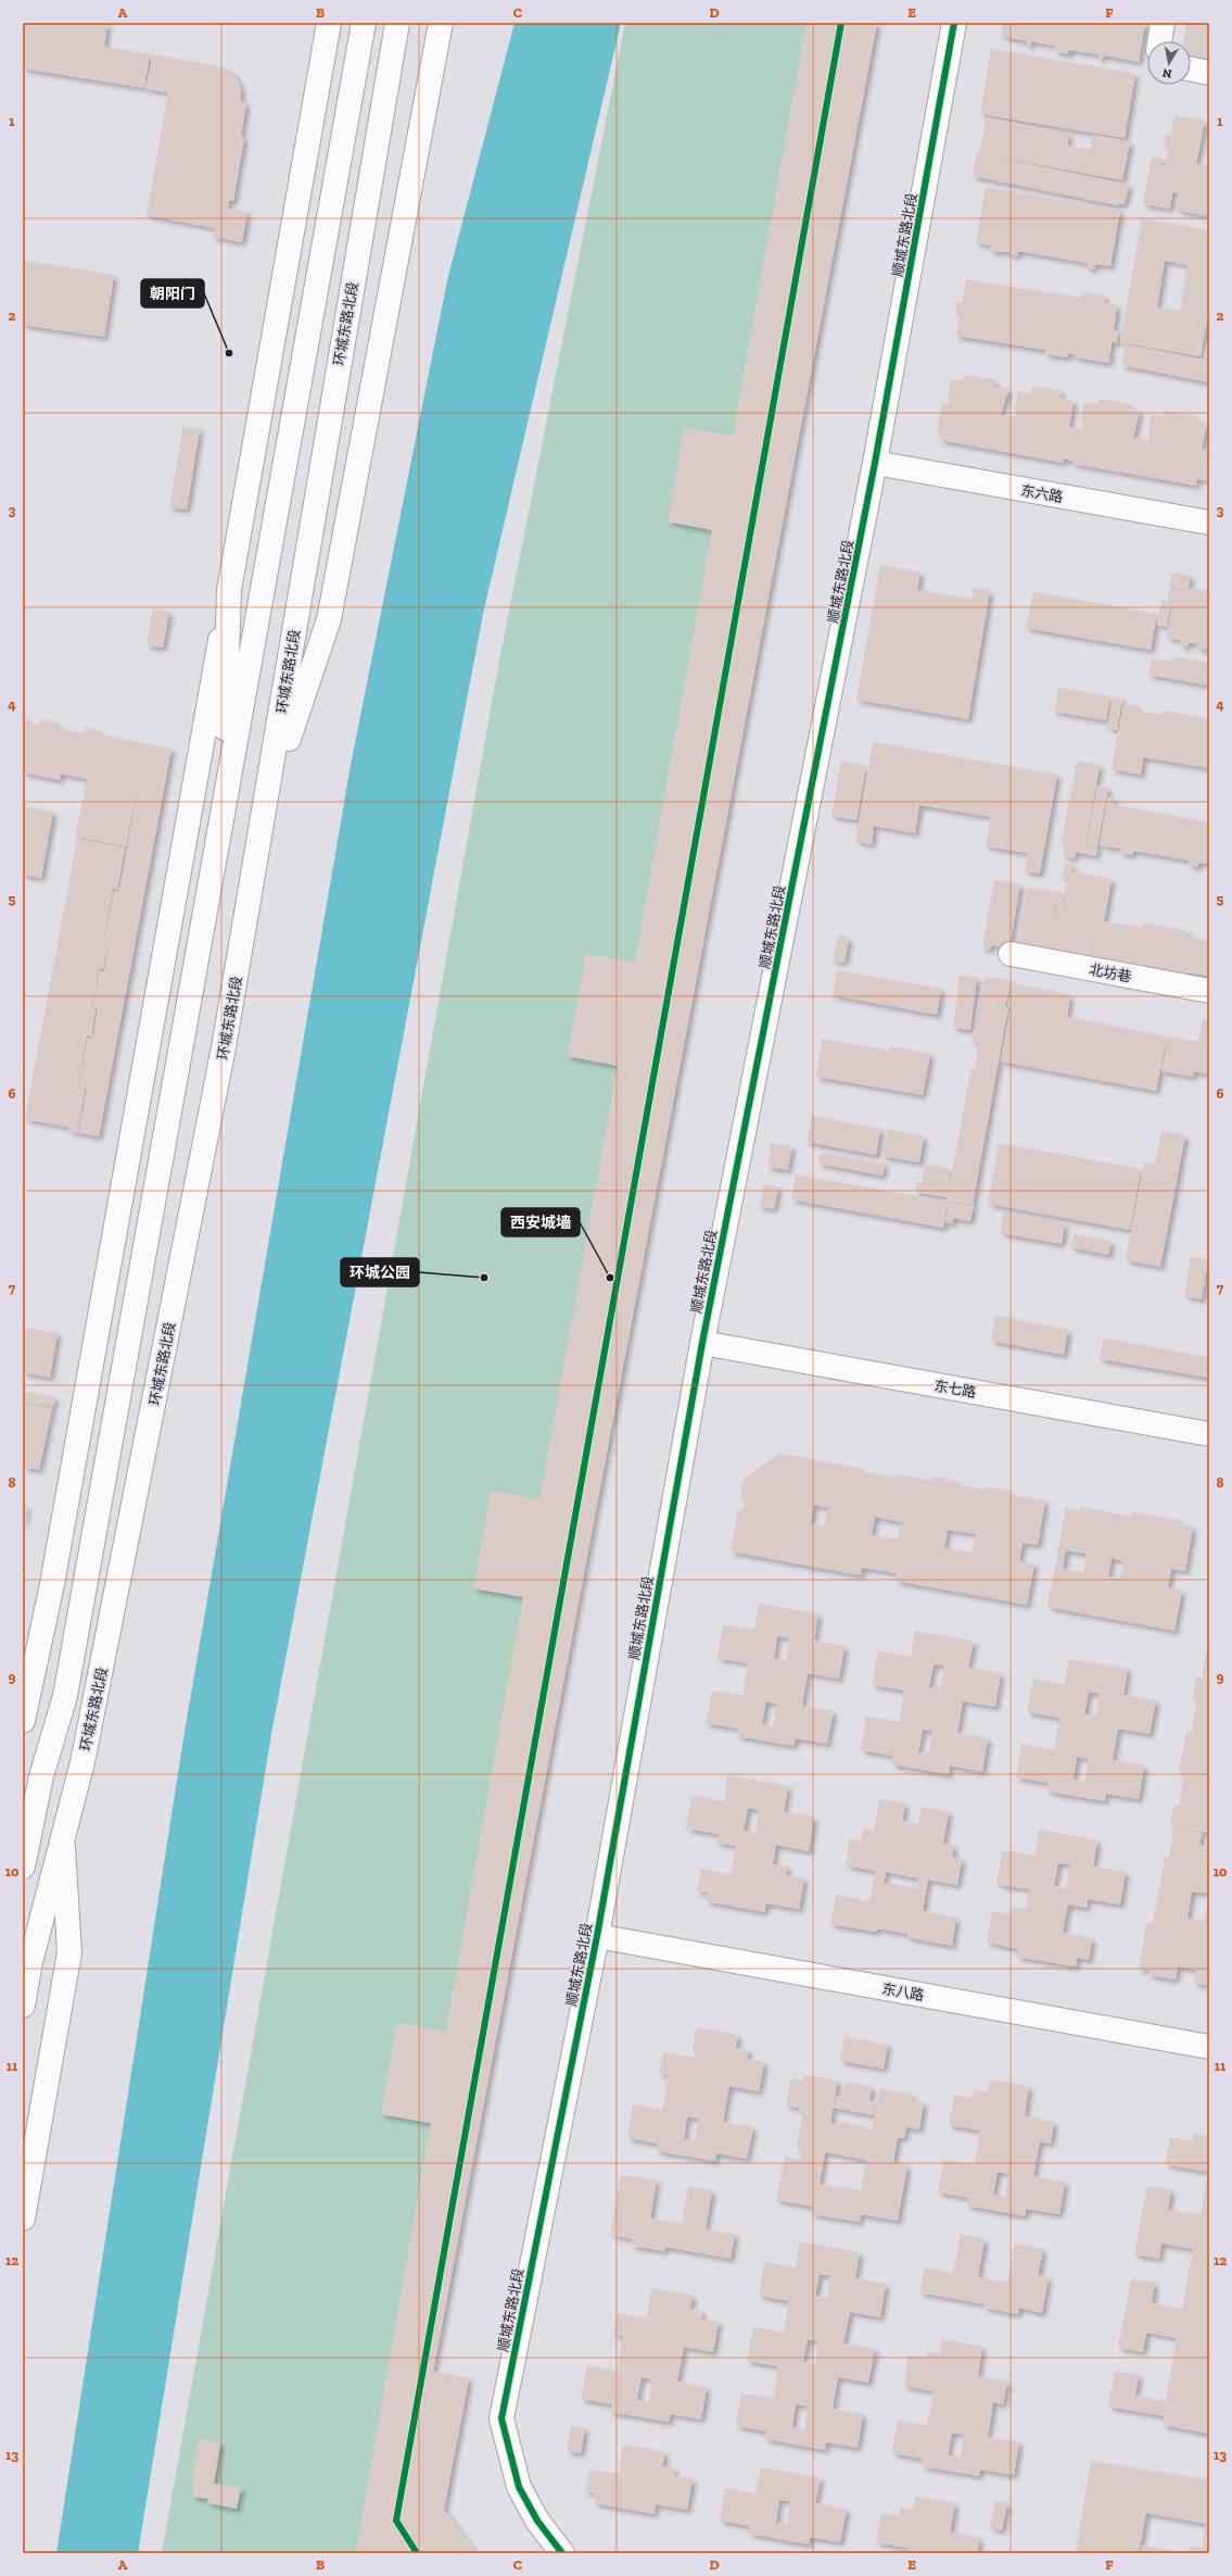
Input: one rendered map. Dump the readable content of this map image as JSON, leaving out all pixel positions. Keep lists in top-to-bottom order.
{
  "streets": {
    "street": [
      "顺城东路北段",
      "环城东路北段",
      "东六路",
      "北坊巷",
      "东七路",
      "东八路"
    ]
  },
  "crossings": [
    ["顺城东路北段", "东六路"],
    ["顺城东路北段", "东七路"],
    ["顺城东路北段", "东八路"]
  ],
  "places": ["朝阳门", "环城公园", "西安城墙"],
  "north": "bottom",
  "grid": {
    "columns": [
      "A",
      "B",
      "C",
      "D",
      "E",
      "F"
    ],
    "rows": [
      "1",
      "2",
      "3",
      "4",
      "5",
      "6",
      "7",
      "8",
      "9",
      "10",
      "11",
      "12",
      "13"
    ]
  }
}
